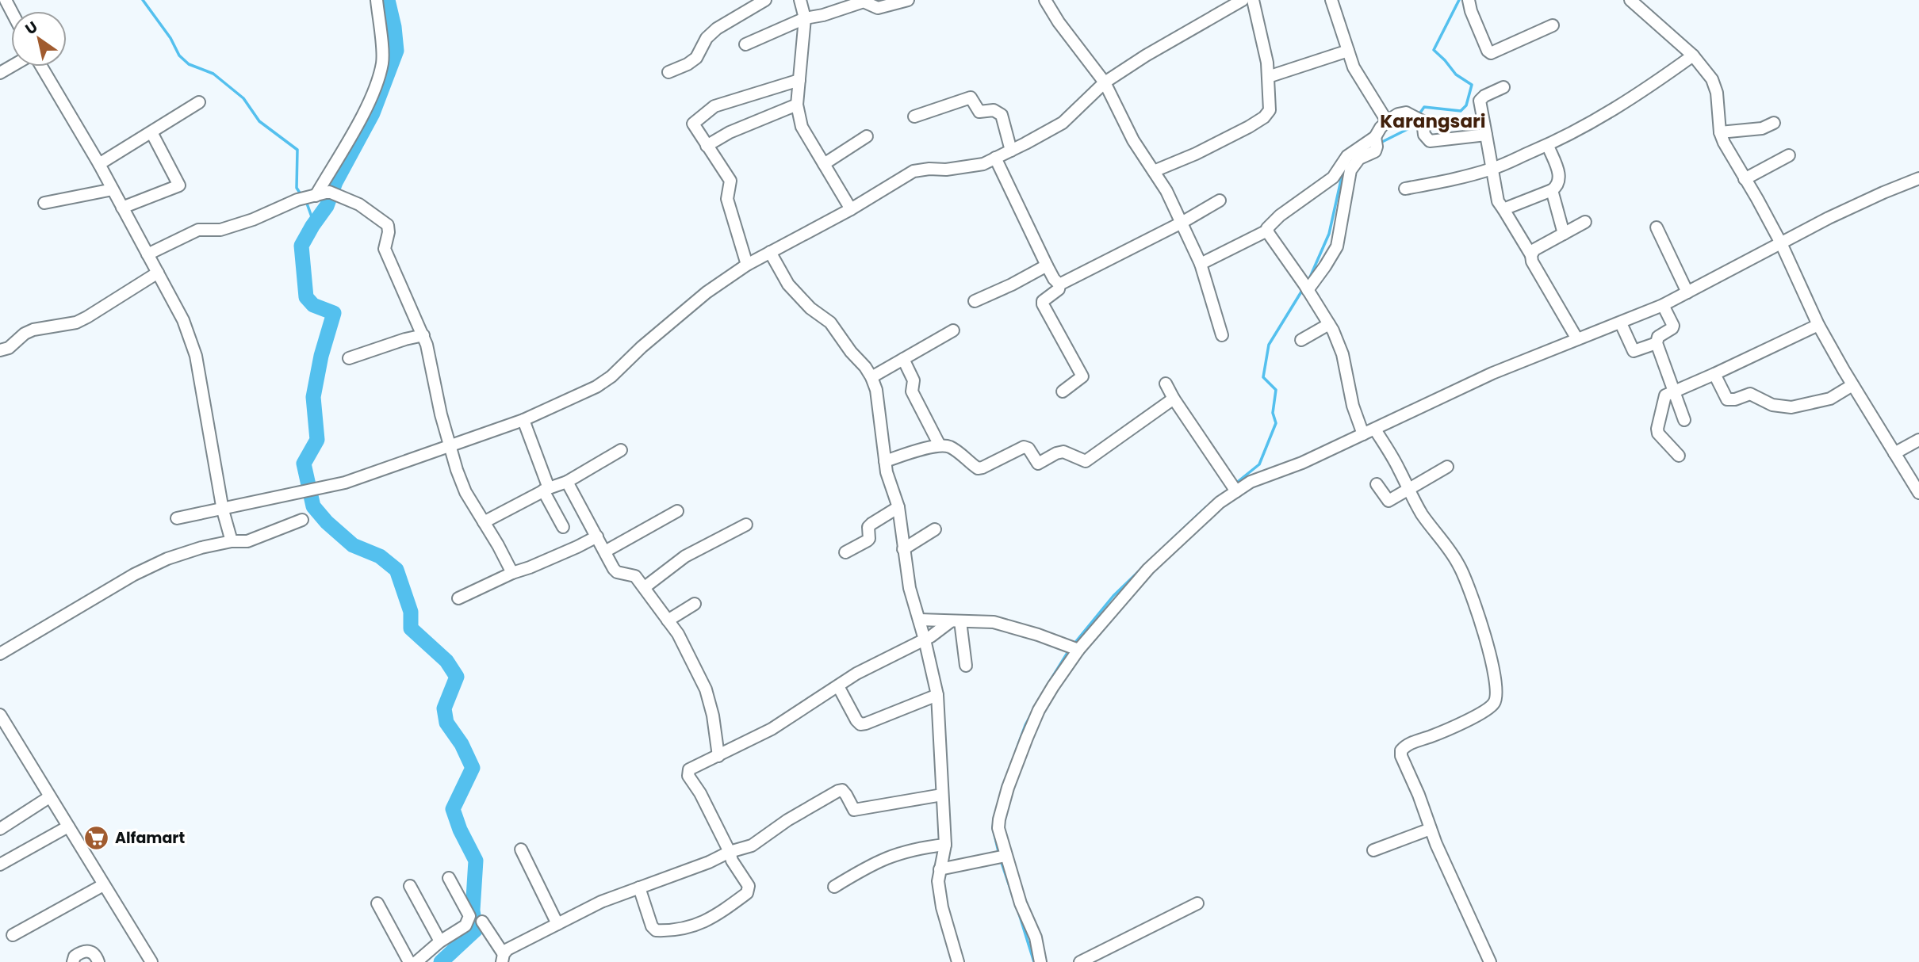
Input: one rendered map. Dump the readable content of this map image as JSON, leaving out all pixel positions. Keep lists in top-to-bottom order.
{
  "districts": ["Karangsari"],
  "places": {
    "supermarket": ["Alfamart"]
  },
  "north": "top left"
}
